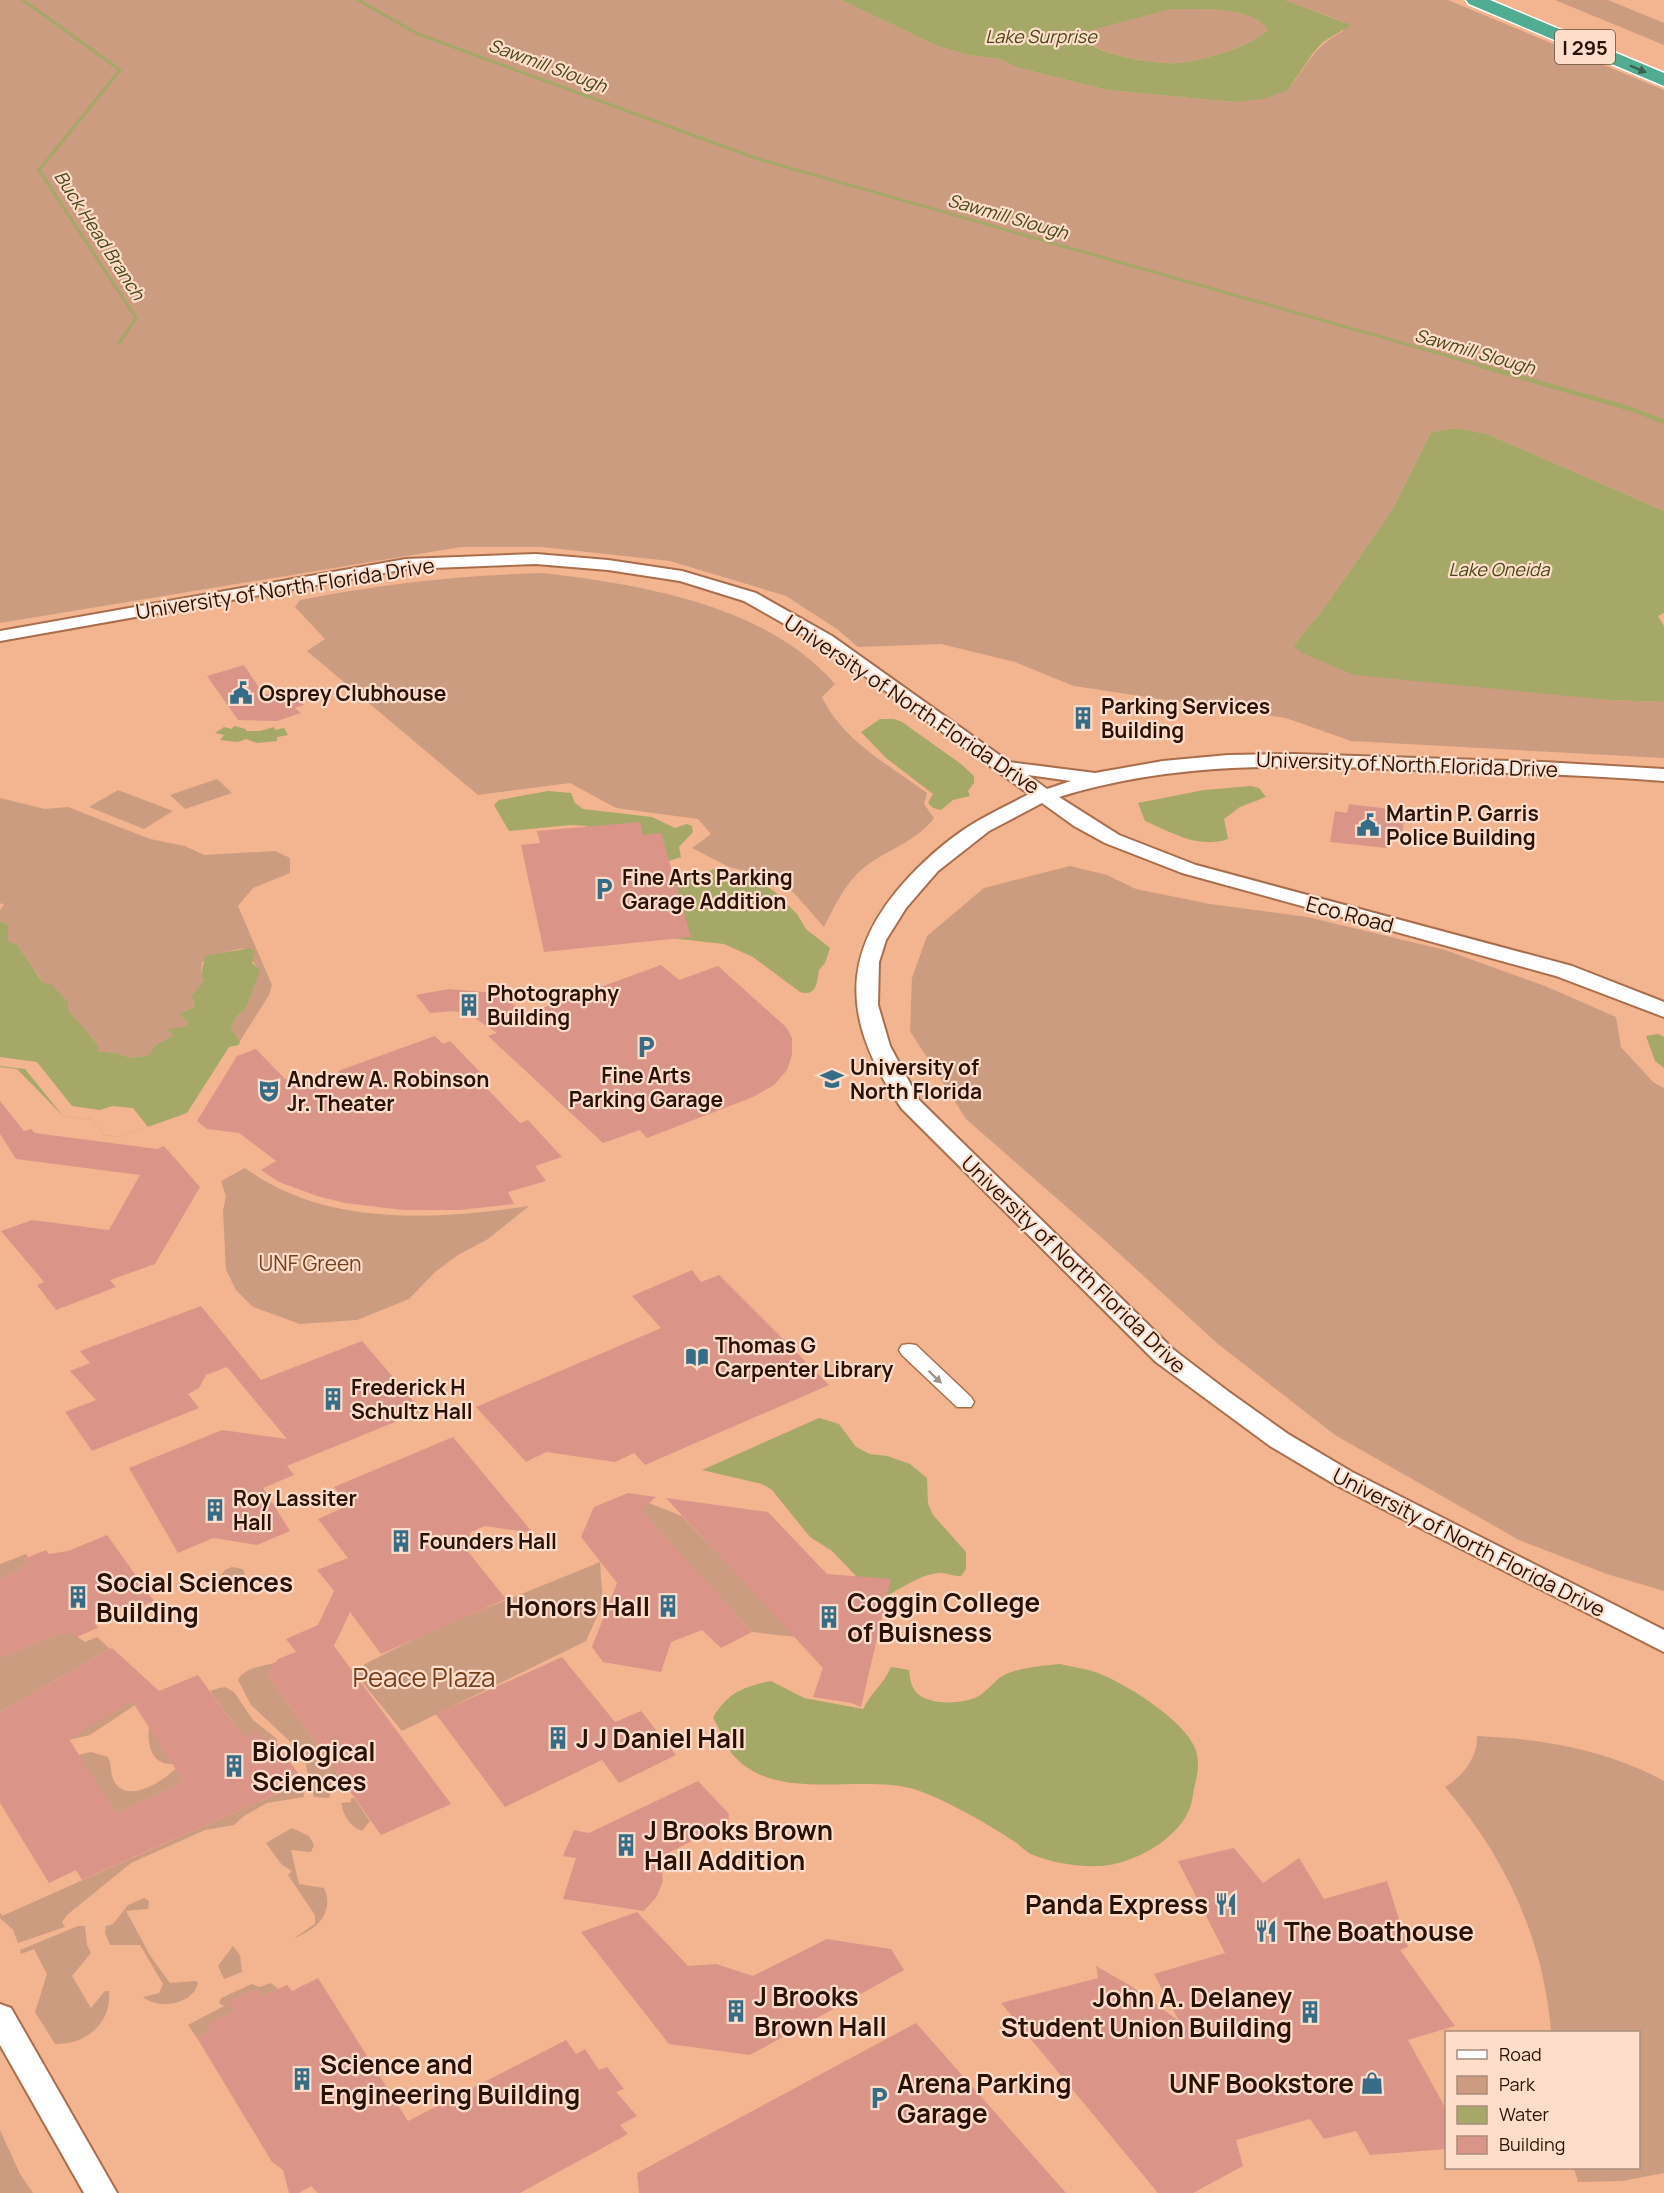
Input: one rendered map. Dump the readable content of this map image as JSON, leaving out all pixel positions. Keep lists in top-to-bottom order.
{
  "streets": {
    "highway": ["I 295"],
    "street": ["University of North Florida Drive", "Eco Road"]
  },
  "crossings": [
    ["University of North Florida Drive", "Eco Road"]
  ],
  "water": [
    "Lake Surprise",
    "Sawmill Slough",
    "Buck Head Branch",
    "Lake Oneida"
  ],
  "parks": ["UNF Green", "Peace Plaza"],
  "places": {
    "public building": ["Osprey Clubhouse", "Martin P. Garris Police Building"],
    "building": [
      "Parking Services Building",
      "Photography Building",
      "Frederick H Schultz Hall",
      "Roy Lassiter Hall",
      "Founders Hall",
      "Social Sciences Building",
      "Honors Hall",
      "Coggin College of Buisness",
      "J J Daniel Hall",
      "Biological Sciences",
      "J Brooks Brown Hall Addition",
      "J Brooks Brown Hall",
      "John A. Delaney Student Union Building",
      "Science and Engineering Building"
    ],
    "parking": ["Fine Arts Parking Garage Addition", "Fine Arts Parking Garage", "Arena Parking Garage"],
    "school or university": ["University of North Florida"],
    "theatre": ["Andrew A. Robinson Jr. Theater"],
    "library": ["Thomas G Carpenter Library"],
    "restaurant": ["Panda Express", "The Boathouse"],
    "shop": ["UNF Bookstore"]
  },
  "legend": [
    "Road",
    "Park",
    "Water",
    "Building"
  ]
}
